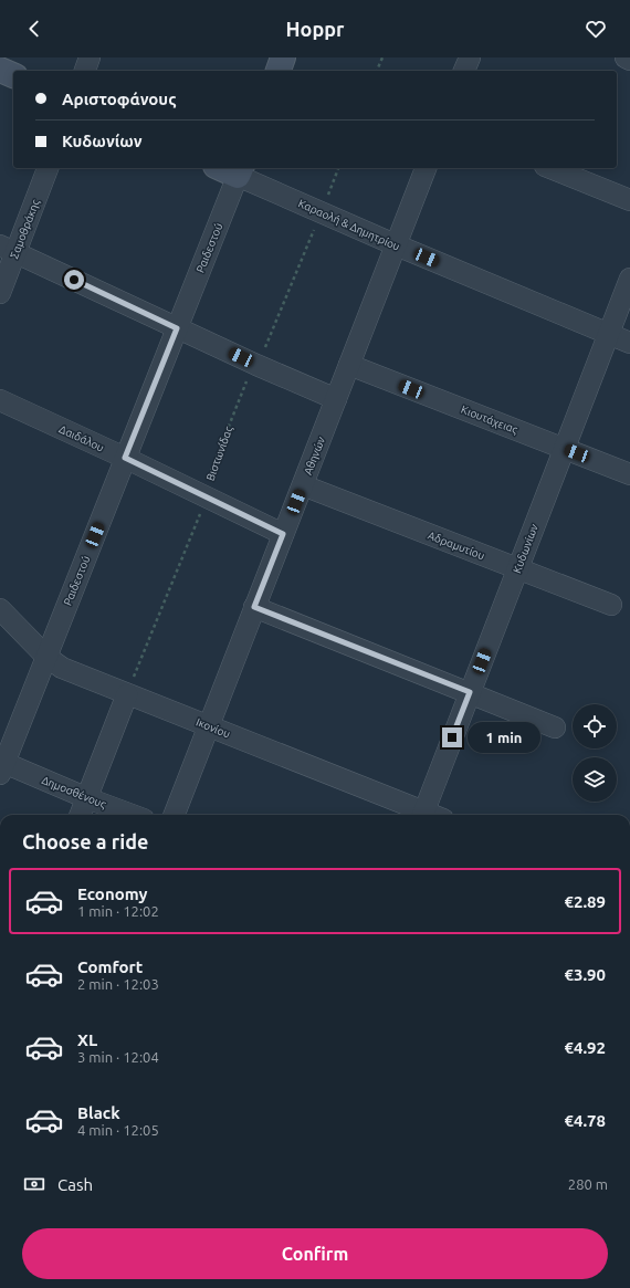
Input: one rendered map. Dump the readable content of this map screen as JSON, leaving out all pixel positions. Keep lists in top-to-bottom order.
{
  "streets": {
    "street": [
      "Καραολή & Δημητρίου",
      "Σαμοθράκης",
      "Ραιδεστού",
      "Κιουτάχειας",
      "Δαιδάλου",
      "Αθηνών",
      "Αδραμυτίου",
      "Κυδωνίων",
      "Ικονίου",
      "Δημοσθένους"
    ],
    "path": ["Βιστωνίδας"]
  },
  "crossings": [
    ["Καραολή & Δημητρίου", "Ραιδεστού"],
    ["Καραολή & Δημητρίου", "Βιστωνίδας"],
    ["Καραολή & Δημητρίου", "Αθηνών"],
    ["Καραολή & Δημητρίου", "Κυδωνίων"],
    ["Ραιδεστού", "Δαιδάλου"],
    ["Ραιδεστού", "Ικονίου"],
    ["Ραιδεστού", "Δημοσθένους"],
    ["Κιουτάχειας", "Αθηνών"],
    ["Κιουτάχειας", "Κυδωνίων"],
    ["Δαιδάλου", "Βιστωνίδας"],
    ["Δαιδάλου", "Αθηνών"],
    ["Βιστωνίδας", "Ικονίου"],
    ["Αθηνών", "Αδραμυτίου"],
    ["Αθηνών", "Ικονίου"],
    ["Αδραμυτίου", "Κυδωνίων"]
  ],
  "page": {
    "header": "Hoppr",
    "banner": ["Αριστοφάνους", "Κυδωνίων"],
    "bubble": "1 min",
    "heading": "Choose a ride",
    "list": [
      {
        "name": "Economy",
        "note": "1 min · 12:02",
        "value": "€2.89"
      },
      {
        "name": "Comfort",
        "note": "2 min · 12:03",
        "value": "€3.90"
      },
      {
        "name": "XL",
        "note": "3 min · 12:04",
        "value": "€4.92"
      },
      {
        "name": "Black",
        "note": "4 min · 12:05",
        "value": "€4.78"
      }
    ],
    "pay": ["Cash", "280 m"],
    "buttons": "Confirm"
  }
}
